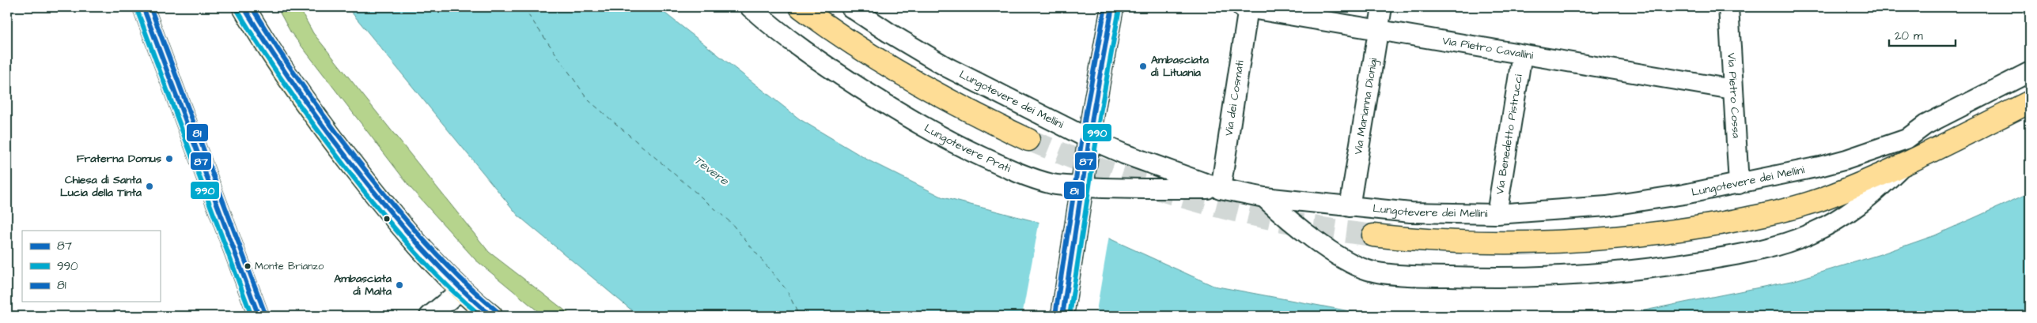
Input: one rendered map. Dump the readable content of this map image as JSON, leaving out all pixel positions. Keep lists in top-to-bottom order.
{
  "streets": {
    "street": [
      "Via Pietro Cavallini",
      "Via Pietro Cossa",
      "Via dei Cosmati",
      "Lungotevere dei Mellini",
      "Via Marianna Dionigi",
      "Via Benedetto Pistrucci",
      "Lungotevere Prati"
    ]
  },
  "crossings": [
    ["Via Pietro Cavallini", "Via Pietro Cossa"],
    ["Via Pietro Cavallini", "Via dei Cosmati"],
    ["Via Pietro Cavallini", "Via Marianna Dionigi"],
    ["Via Pietro Cavallini", "Via Benedetto Pistrucci"],
    ["Via Pietro Cossa", "Lungotevere dei Mellini"],
    ["Via dei Cosmati", "Lungotevere dei Mellini"],
    ["Via dei Cosmati", "Lungotevere Prati"],
    ["Lungotevere dei Mellini", "Via Marianna Dionigi"],
    ["Lungotevere dei Mellini", "Via Benedetto Pistrucci"],
    ["Lungotevere dei Mellini", "Lungotevere Prati"]
  ],
  "water": ["Tevere"],
  "places": [
    "Ambasciata di Lituania",
    "Fraterna Domus",
    "Chiesa di Santa Lucia della Tinta",
    "Monte Brianzo",
    "Ambasciata di Malta"
  ],
  "lines": ["transit line 87", "transit line 81", "transit line 990"],
  "legend": ["87", "990", "81"],
  "scale_bar": "20 m"
}
